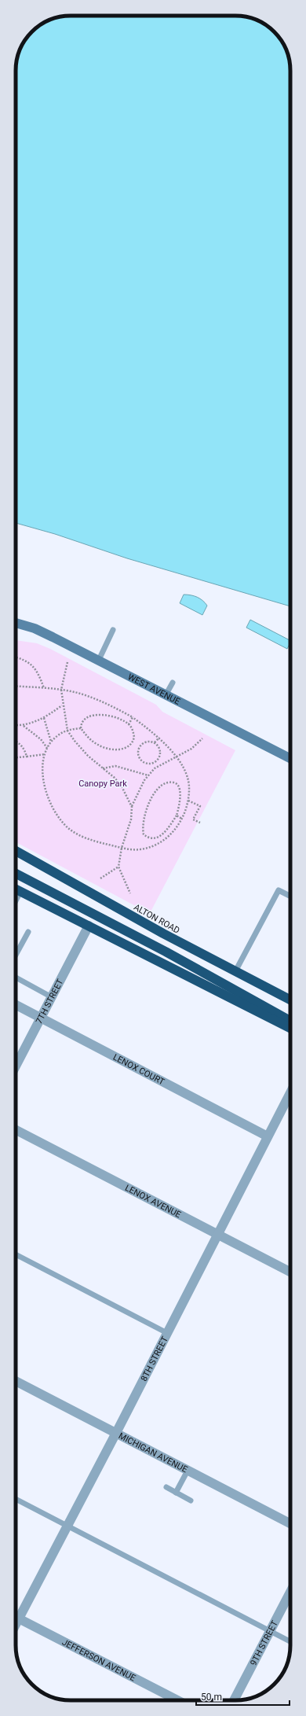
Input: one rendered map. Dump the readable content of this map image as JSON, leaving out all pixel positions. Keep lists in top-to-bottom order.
{
  "streets": {
    "highway": ["ALTON ROAD"],
    "street": [
      "WEST AVENUE",
      "7TH STREET",
      "LENOX COURT",
      "LENOX AVENUE",
      "8TH STREET",
      "MICHIGAN AVENUE",
      "9TH STREET",
      "JEFFERSON AVENUE"
    ]
  },
  "crossings": [
    ["7TH STREET", "LENOX COURT"],
    ["LENOX COURT", "8TH STREET"],
    ["LENOX AVENUE", "8TH STREET"],
    ["8TH STREET", "MICHIGAN AVENUE"]
  ],
  "parks": ["Canopy Park"],
  "scale_bar": "50 m"
}
